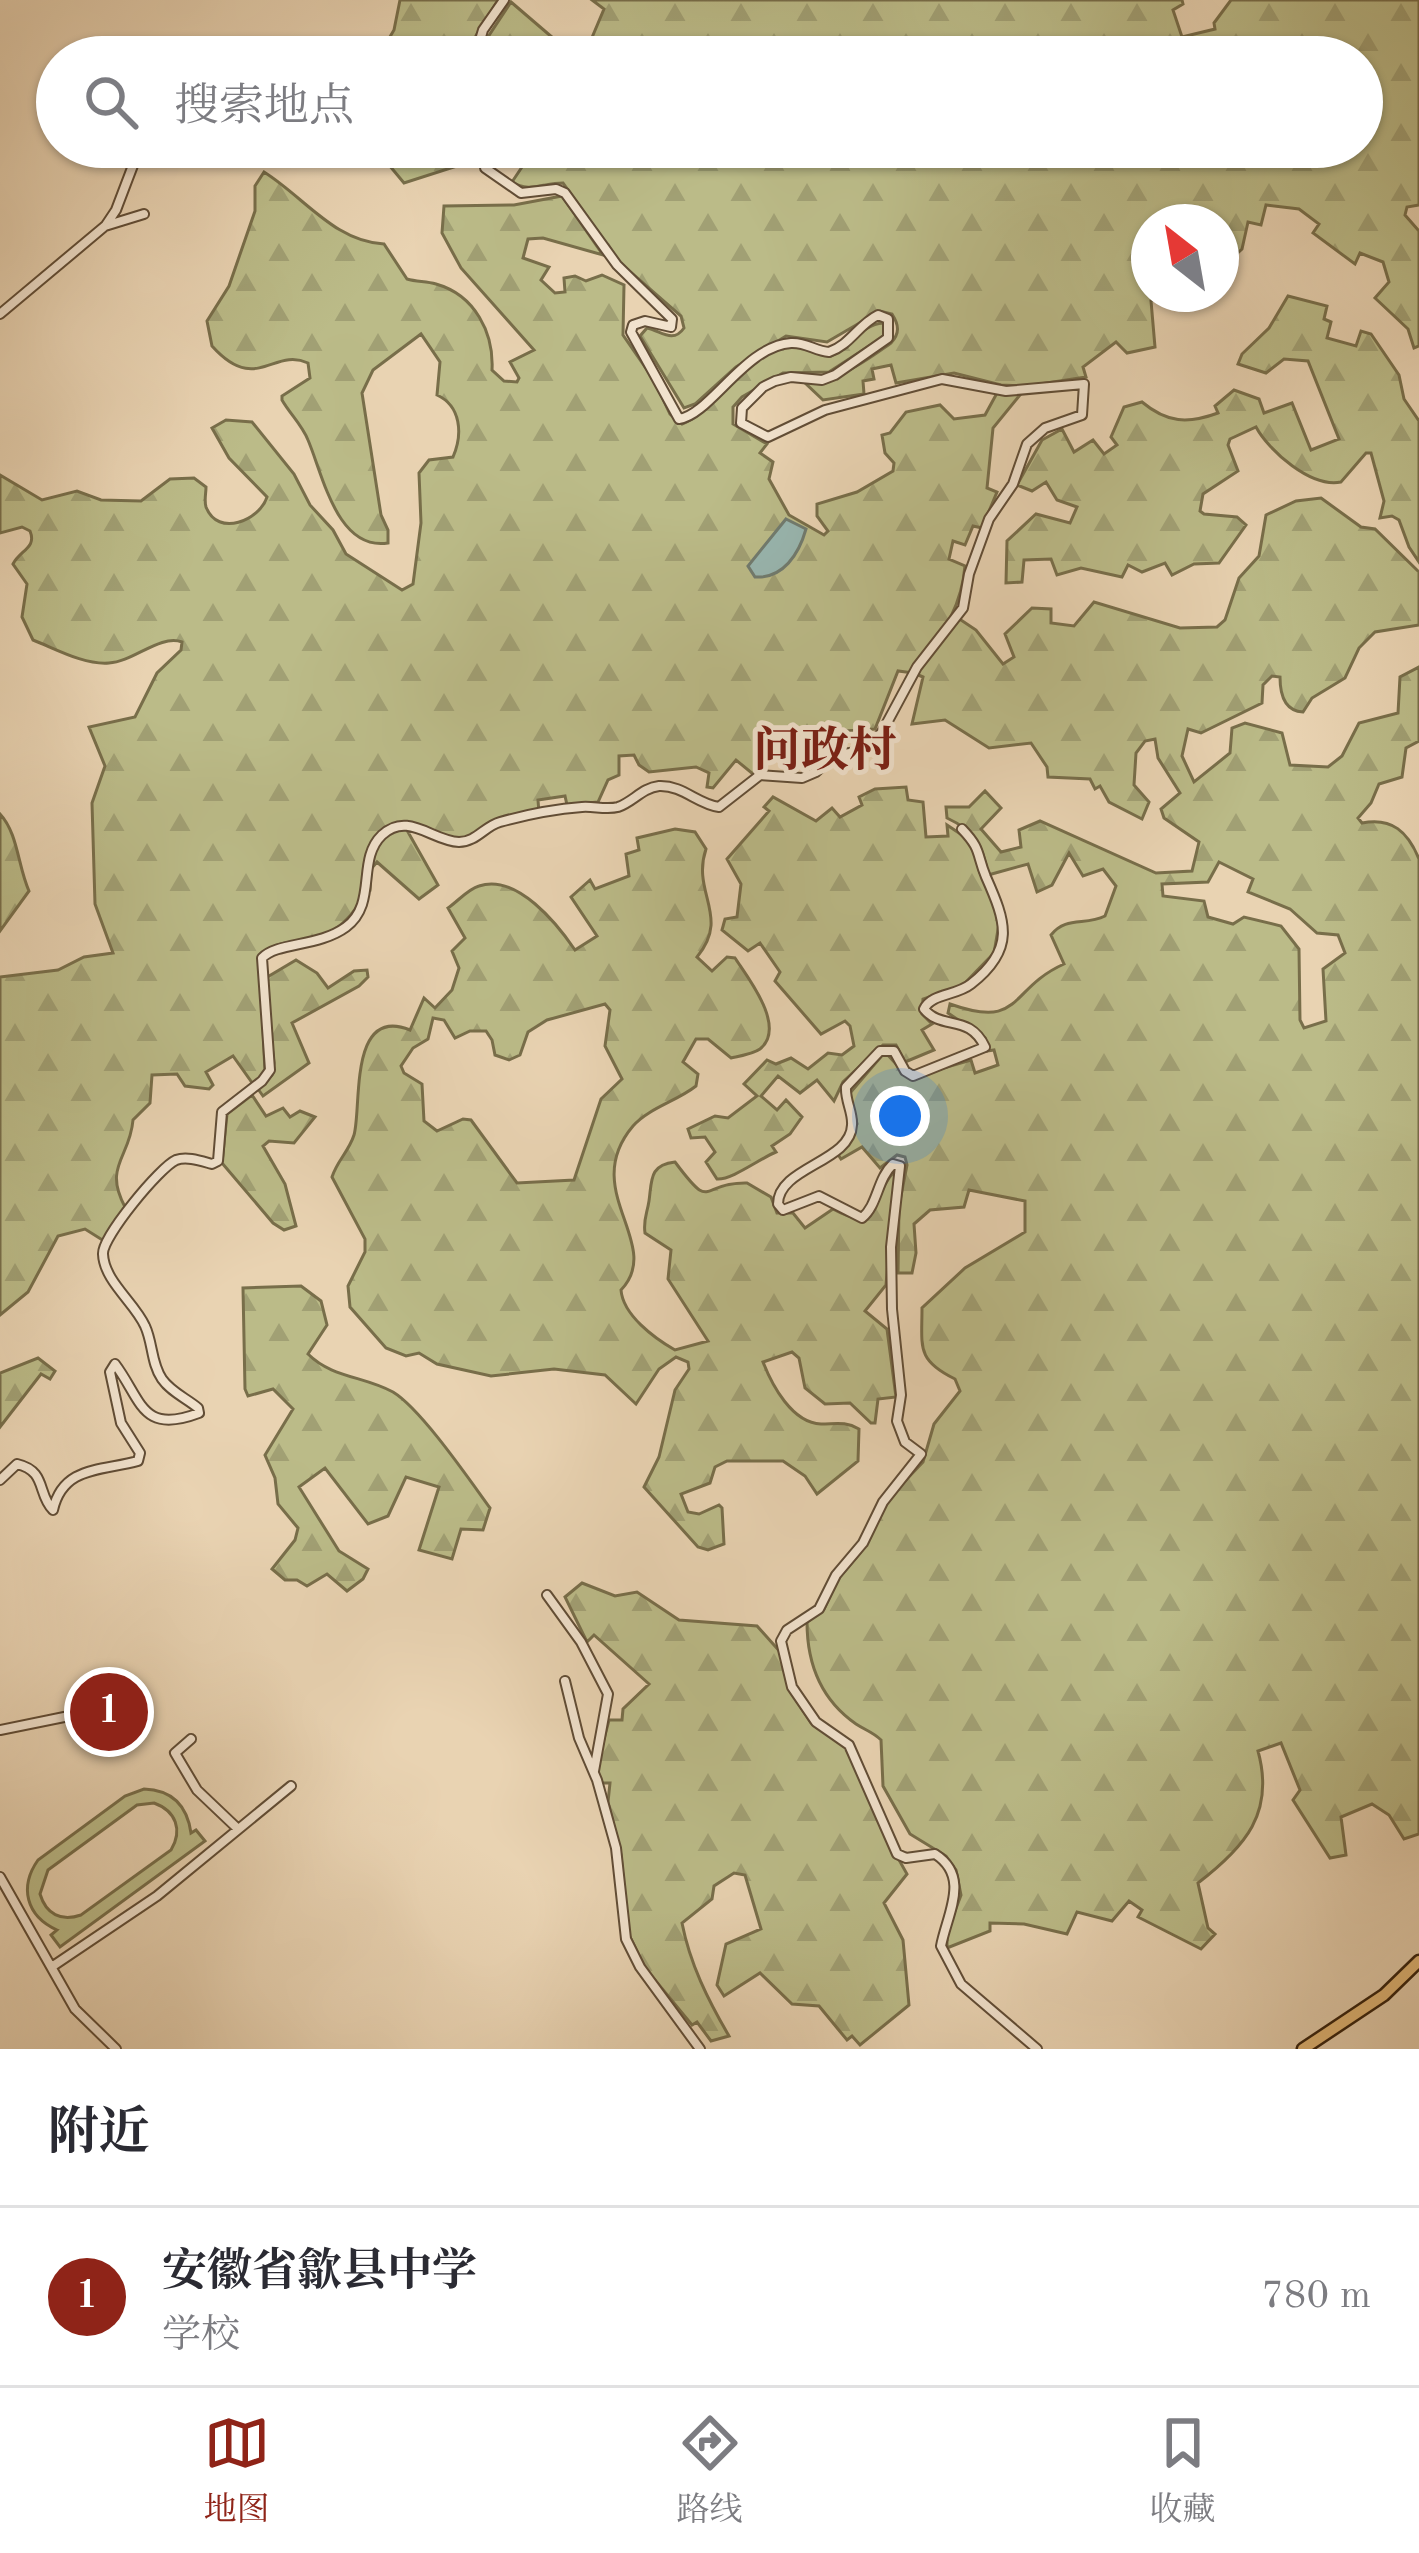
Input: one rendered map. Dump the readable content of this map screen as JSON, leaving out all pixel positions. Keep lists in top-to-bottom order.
{
  "districts": ["问政村"],
  "north": "top left",
  "page": {
    "search": "搜索地点",
    "pins": "1",
    "heading": "附近",
    "list": [
      {
        "mark": "1",
        "name": "安徽省歙县中学",
        "note": "学校",
        "value": "780 m"
      }
    ],
    "nav": ["地图", "路线", "收藏"]
  }
}
